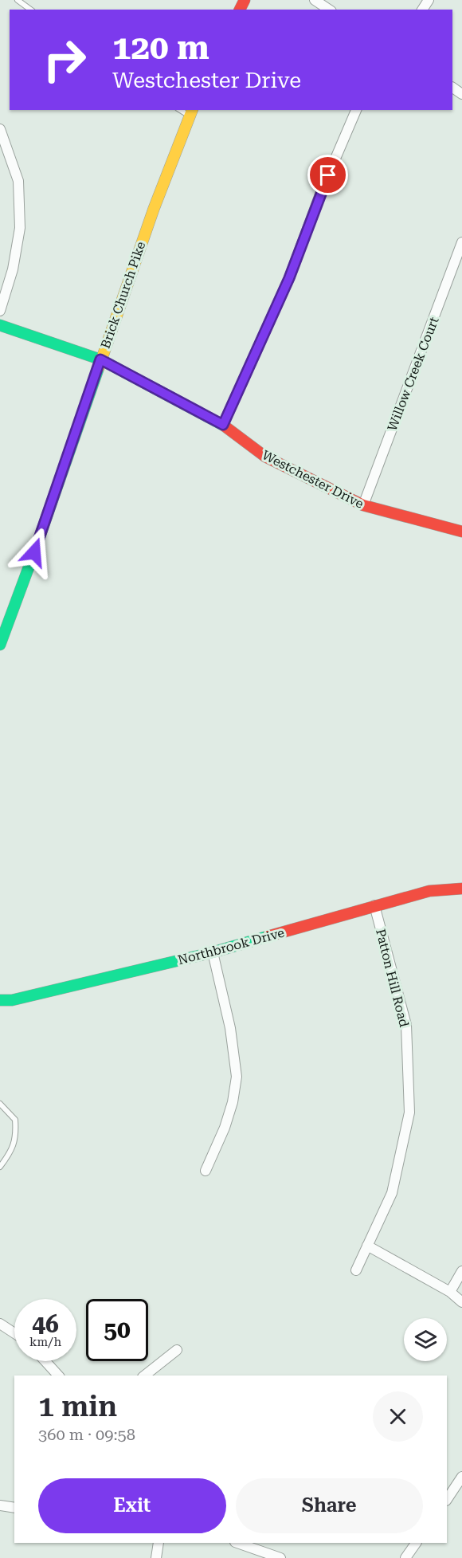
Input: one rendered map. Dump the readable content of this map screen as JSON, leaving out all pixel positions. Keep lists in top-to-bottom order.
{
  "streets": {
    "street": [
      "Brick Church Pike",
      "Willow Creek Court",
      "Westchester Drive",
      "Northbrook Drive",
      "Patton Hill Road"
    ]
  },
  "crossings": [
    ["Brick Church Pike", "Westchester Drive"],
    ["Willow Creek Court", "Westchester Drive"],
    ["Northbrook Drive", "Patton Hill Road"]
  ],
  "page": {
    "turn": ["120 m", "Westchester Drive"],
    "speed": "46 km/h",
    "limit": "50",
    "heading": ["1 min", "360 m · 09:58"],
    "buttons": ["Exit", "Share"]
  }
}
